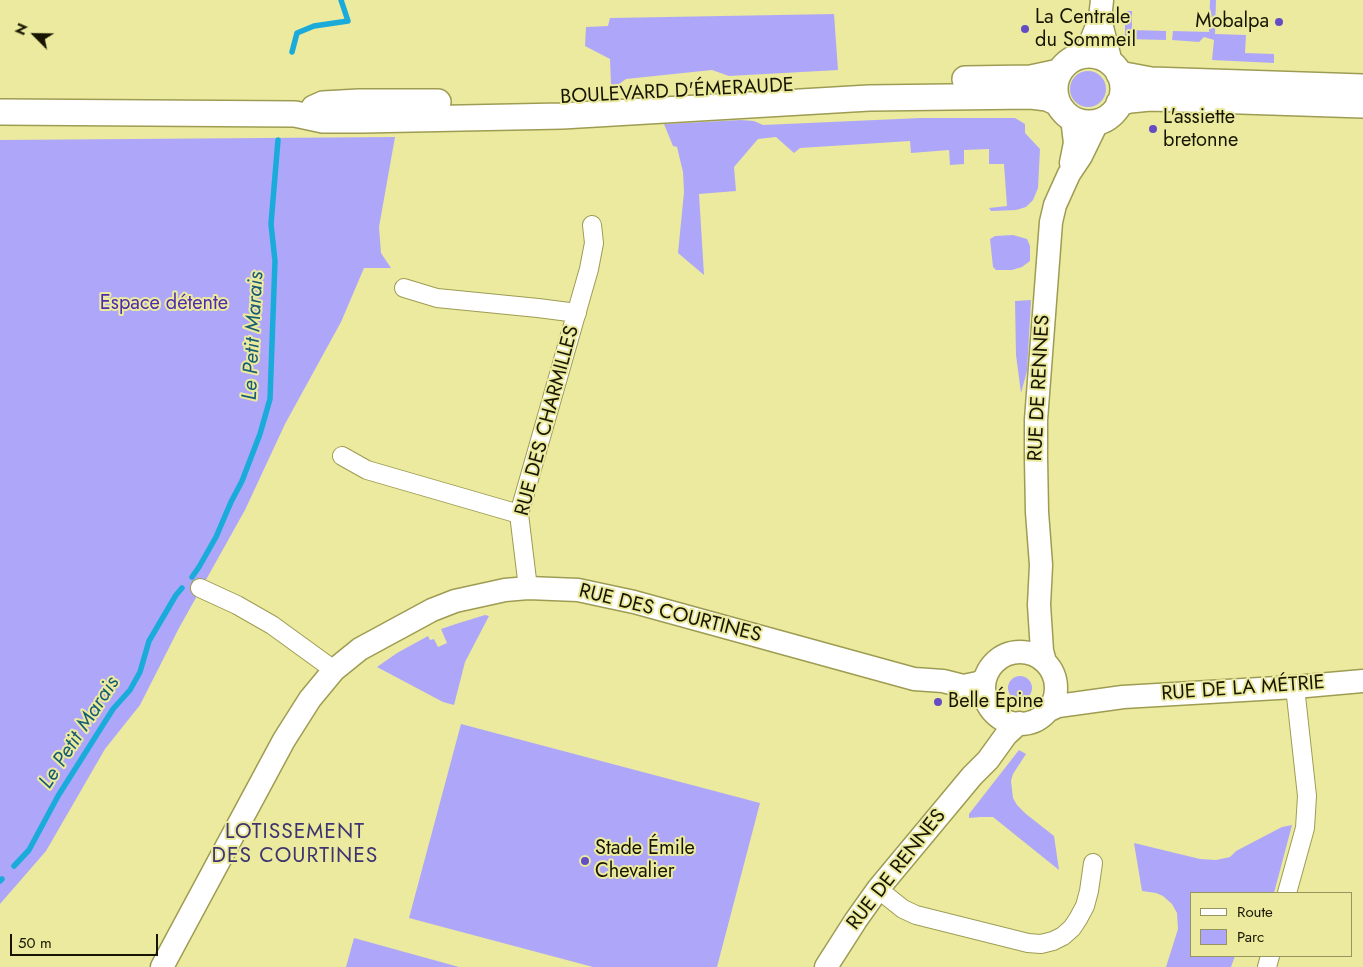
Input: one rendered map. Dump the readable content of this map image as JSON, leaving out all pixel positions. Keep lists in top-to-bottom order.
{
  "streets": {
    "main road": ["BOULEVARD D'ÉMERAUDE"],
    "street": [
      "RUE DE RENNES",
      "RUE DES CHARMILLES",
      "RUE DES COURTINES",
      "RUE DE LA MÉTRIE"
    ]
  },
  "crossings": [
    ["BOULEVARD D'ÉMERAUDE", "RUE DE RENNES"],
    ["RUE DE RENNES", "RUE DES COURTINES"],
    ["RUE DE RENNES", "RUE DE LA MÉTRIE"],
    ["RUE DES CHARMILLES", "RUE DES COURTINES"],
    ["RUE DES COURTINES", "RUE DE LA MÉTRIE"]
  ],
  "districts": ["LOTISSEMENT DES COURTINES"],
  "water": ["Le Petit Marais"],
  "parks": ["Espace détente"],
  "places": [
    "Mobalpa",
    "La Centrale du Sommeil",
    "L'assiette bretonne",
    "Belle Épine",
    "Stade Émile Chevalier"
  ],
  "legend": ["Route", "Parc"],
  "scale_bar": "50 m",
  "north": "top left"
}
